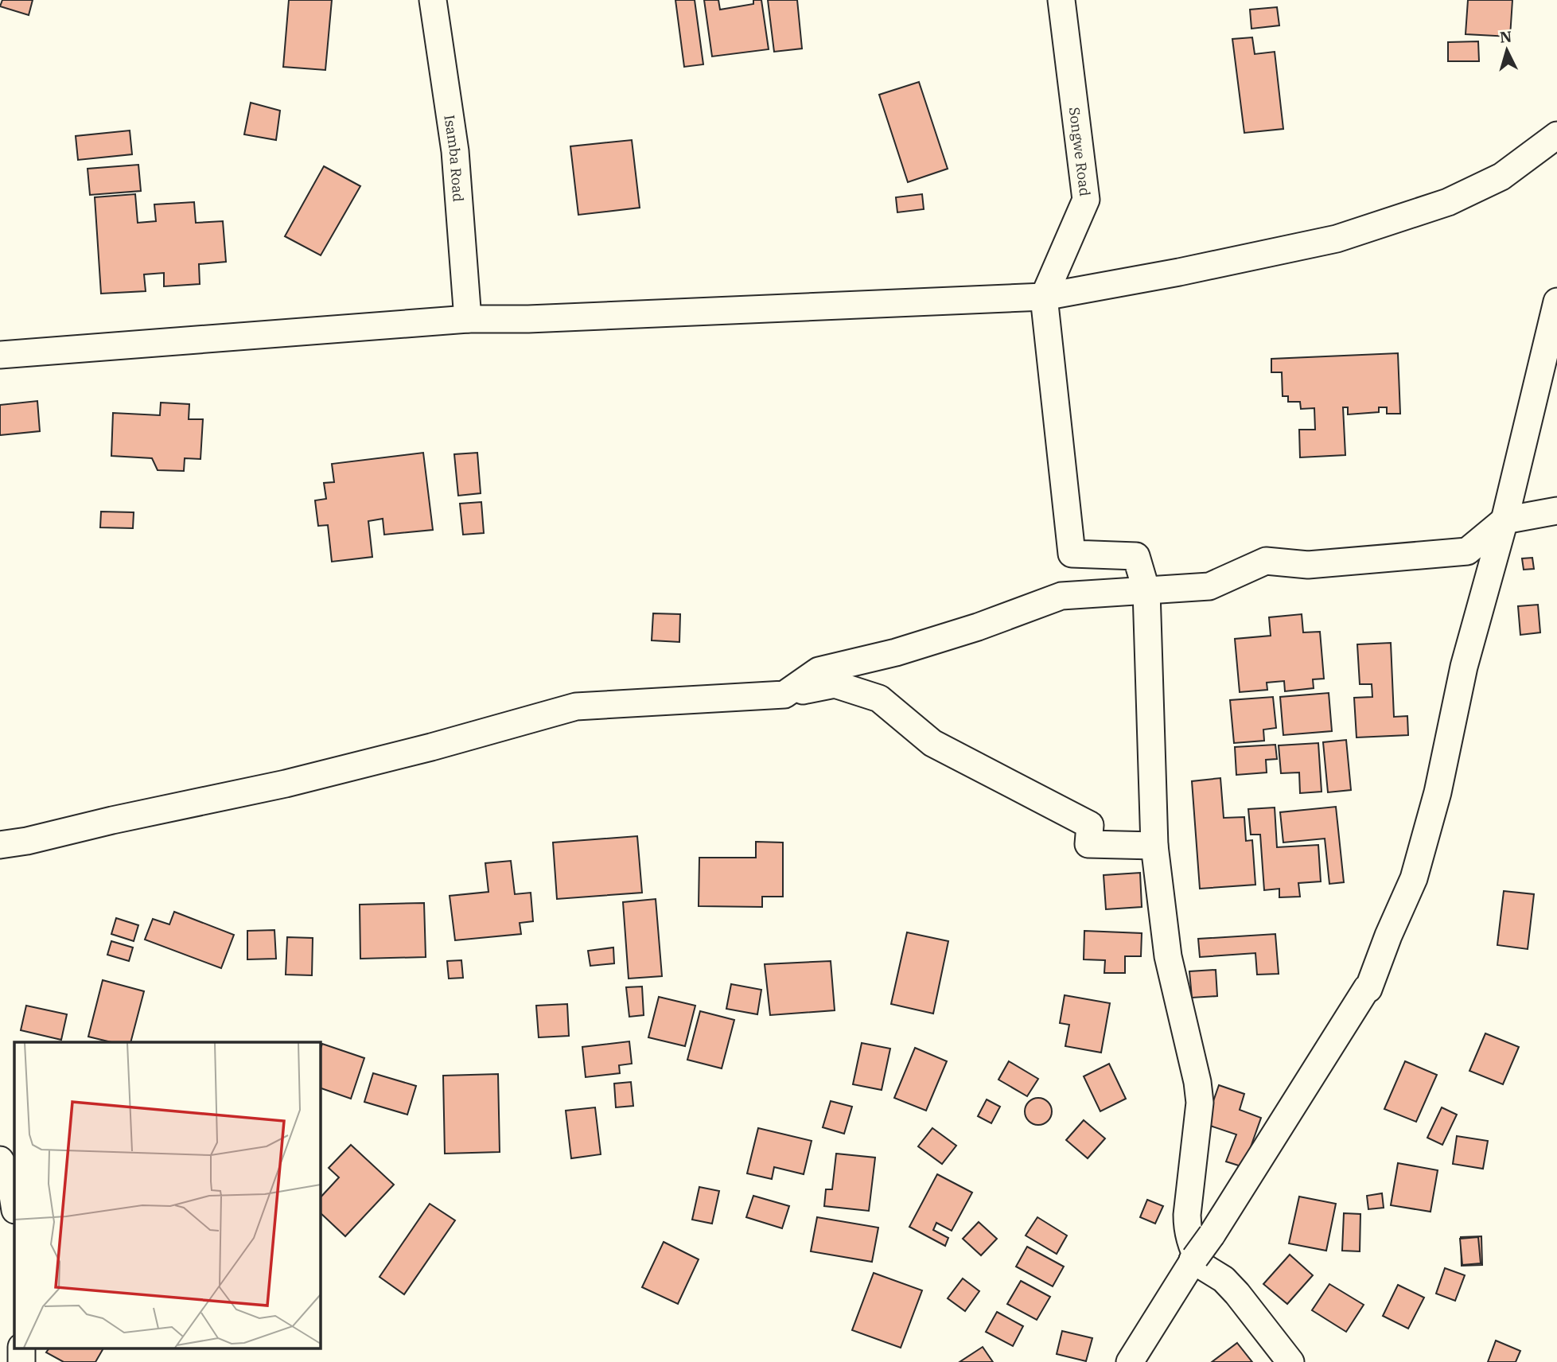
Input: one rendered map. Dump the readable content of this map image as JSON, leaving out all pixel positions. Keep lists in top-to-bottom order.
{
  "streets": {
    "street": ["Songwe Road", "Isamba Road"]
  },
  "north": "top"
}
